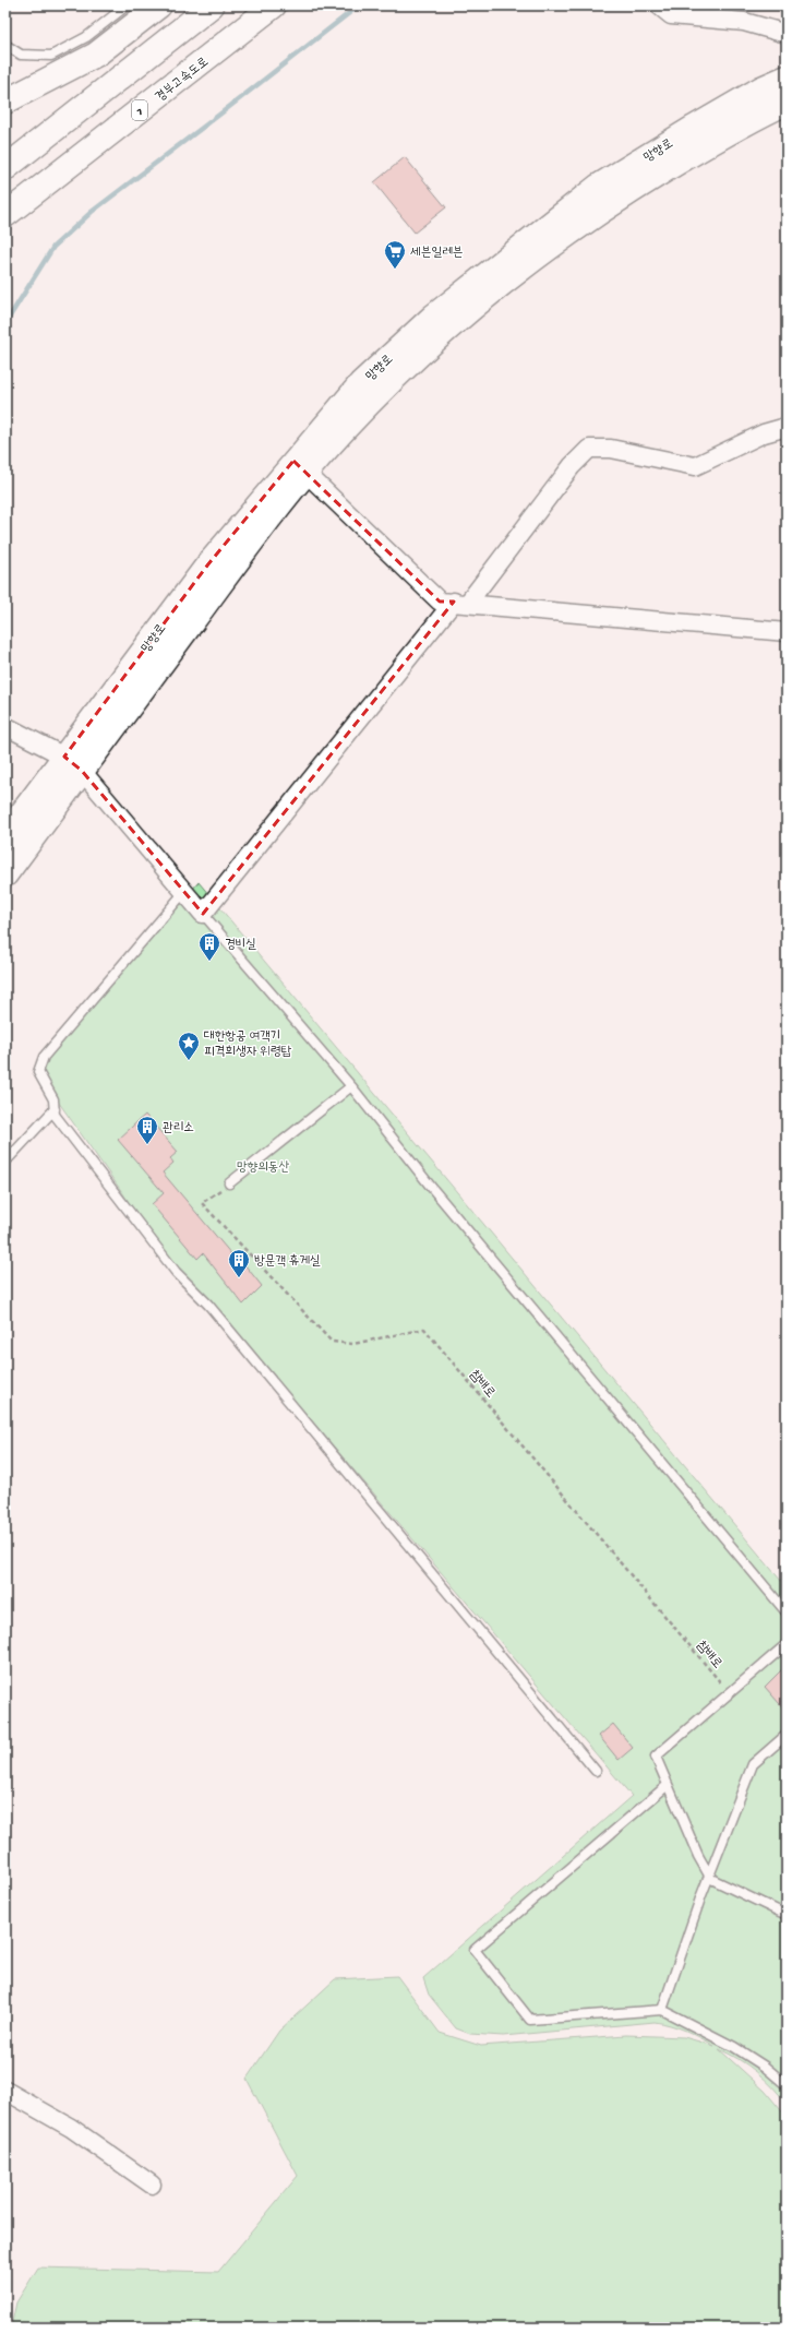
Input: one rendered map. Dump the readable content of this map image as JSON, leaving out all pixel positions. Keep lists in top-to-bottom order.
{
  "streets": {
    "main road": ["경부고속도로", "1", "망향로"],
    "path": ["참배로"]
  },
  "parks": ["망향의동산"],
  "places": {
    "supermarket": ["세븐일레븐"],
    "building": ["경비실", "관리소", "방문객 휴게실"],
    "place": ["대한항공 여객기 피격희생자 위령탑"]
  }
}
